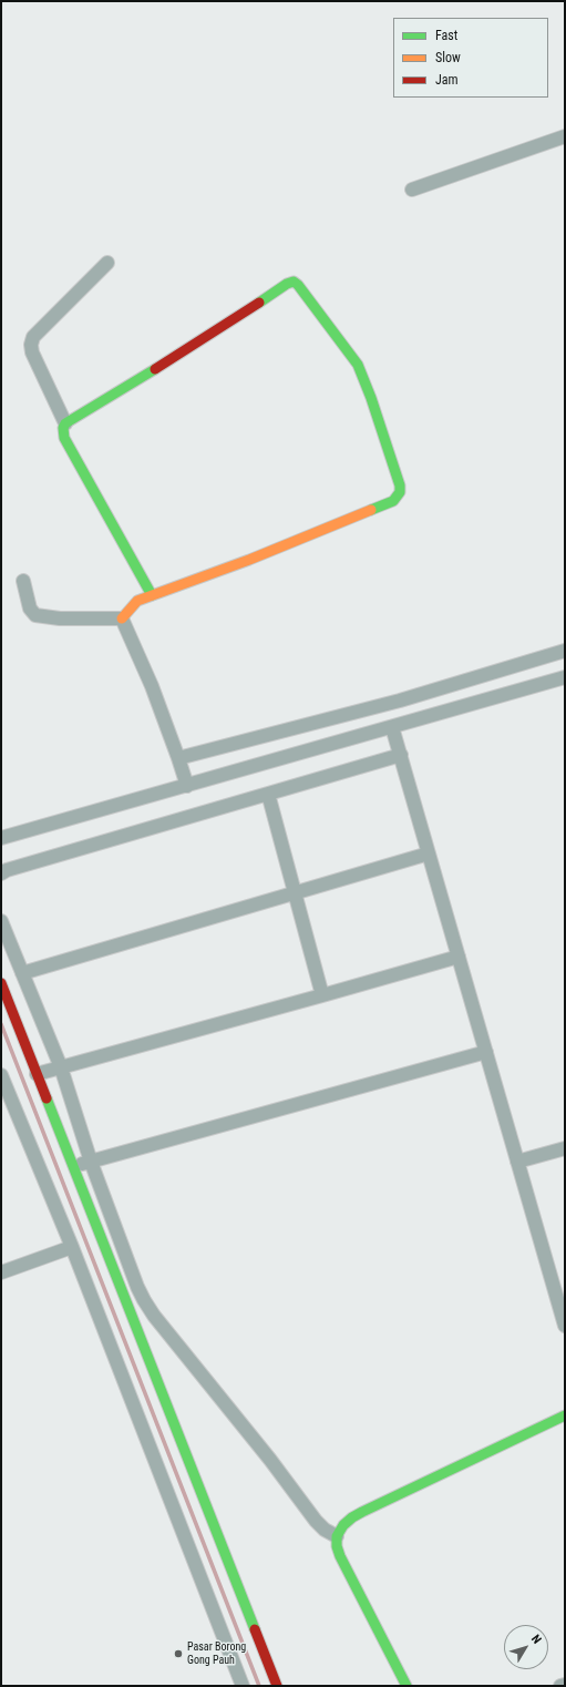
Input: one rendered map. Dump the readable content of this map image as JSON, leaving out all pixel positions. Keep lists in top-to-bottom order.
{
  "places": ["Pasar Borong Gong Pauh"],
  "legend": ["Fast", "Slow", "Jam"],
  "north": "top right"
}
